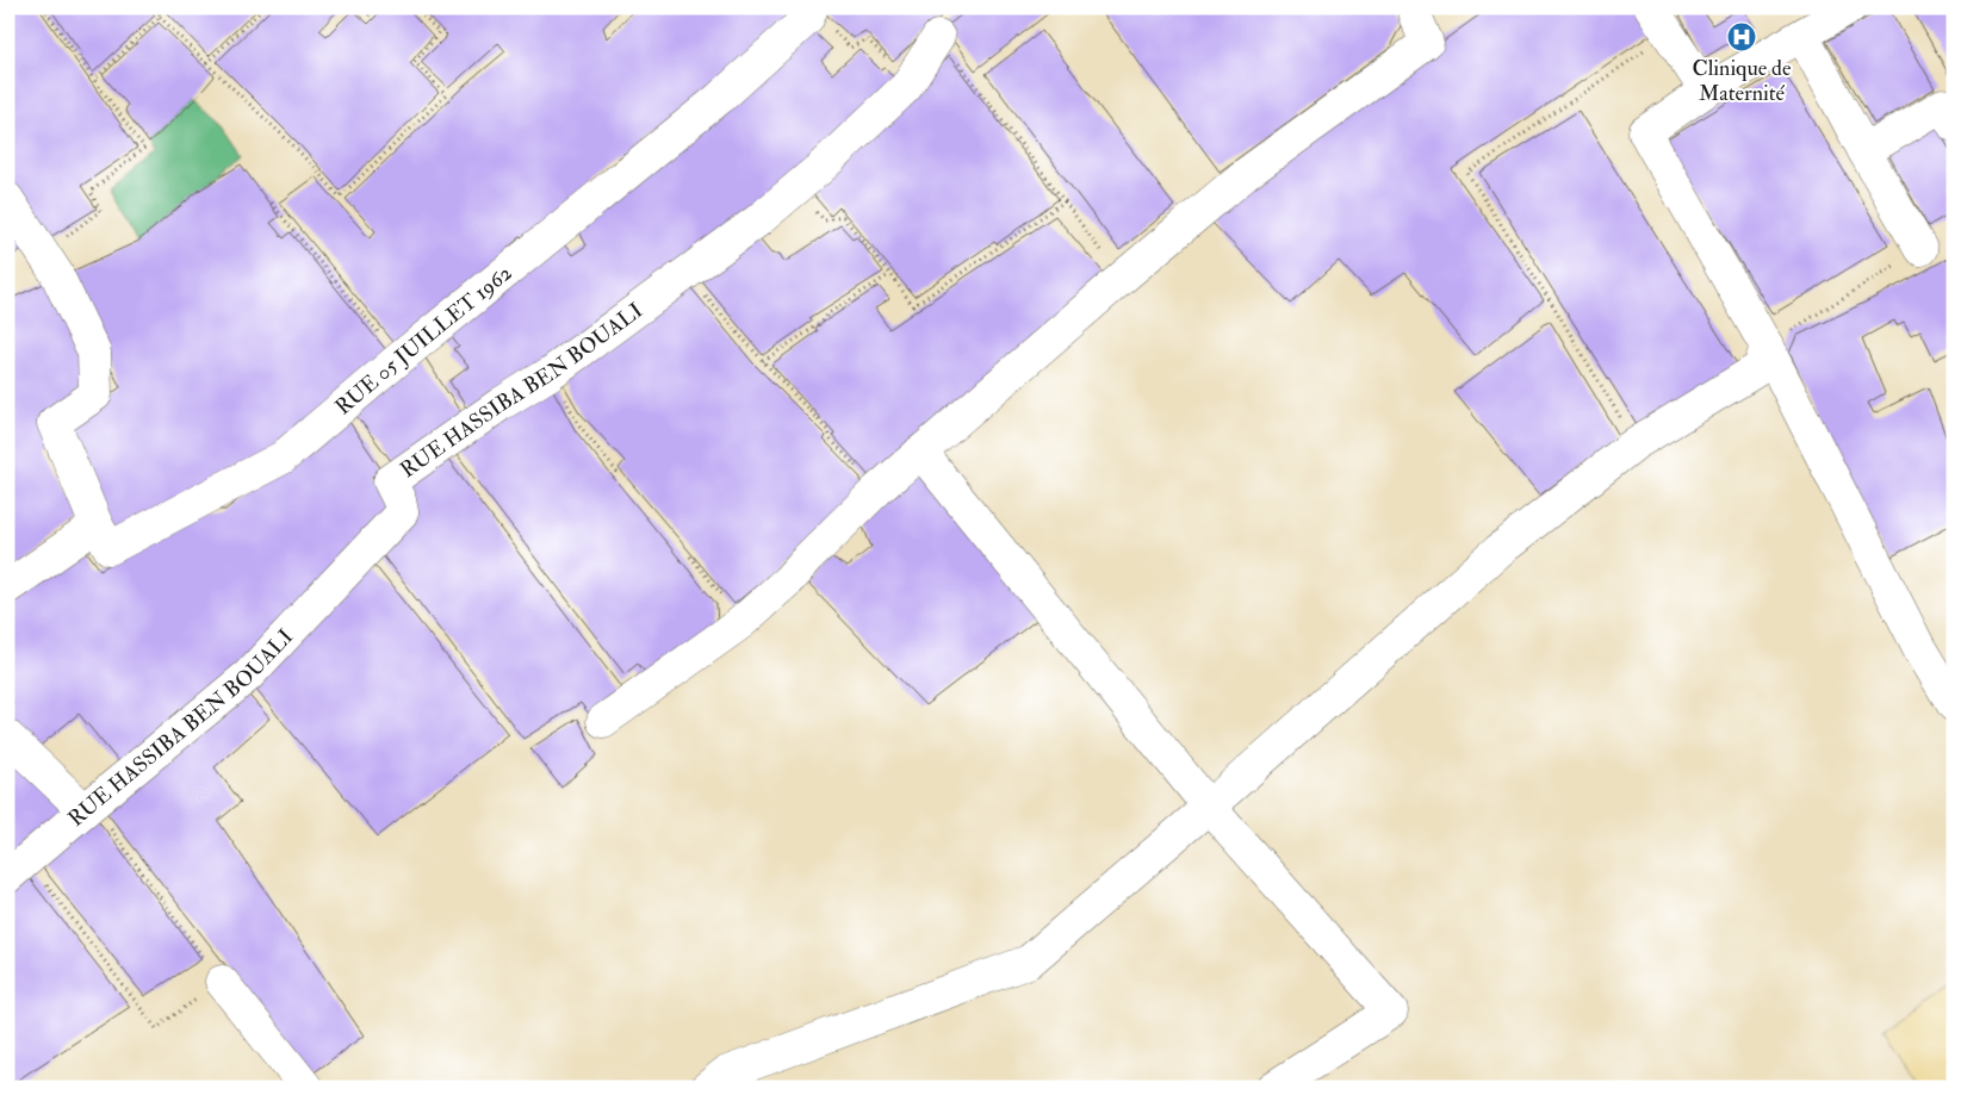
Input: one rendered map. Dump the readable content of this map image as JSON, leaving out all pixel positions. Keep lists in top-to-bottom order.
{
  "streets": {
    "street": ["RUE 05 JUILLET 1962", "RUE HASSIBA BEN BOUALI"]
  },
  "places": {
    "hospital": ["Clinique de Maternité"]
  }
}
